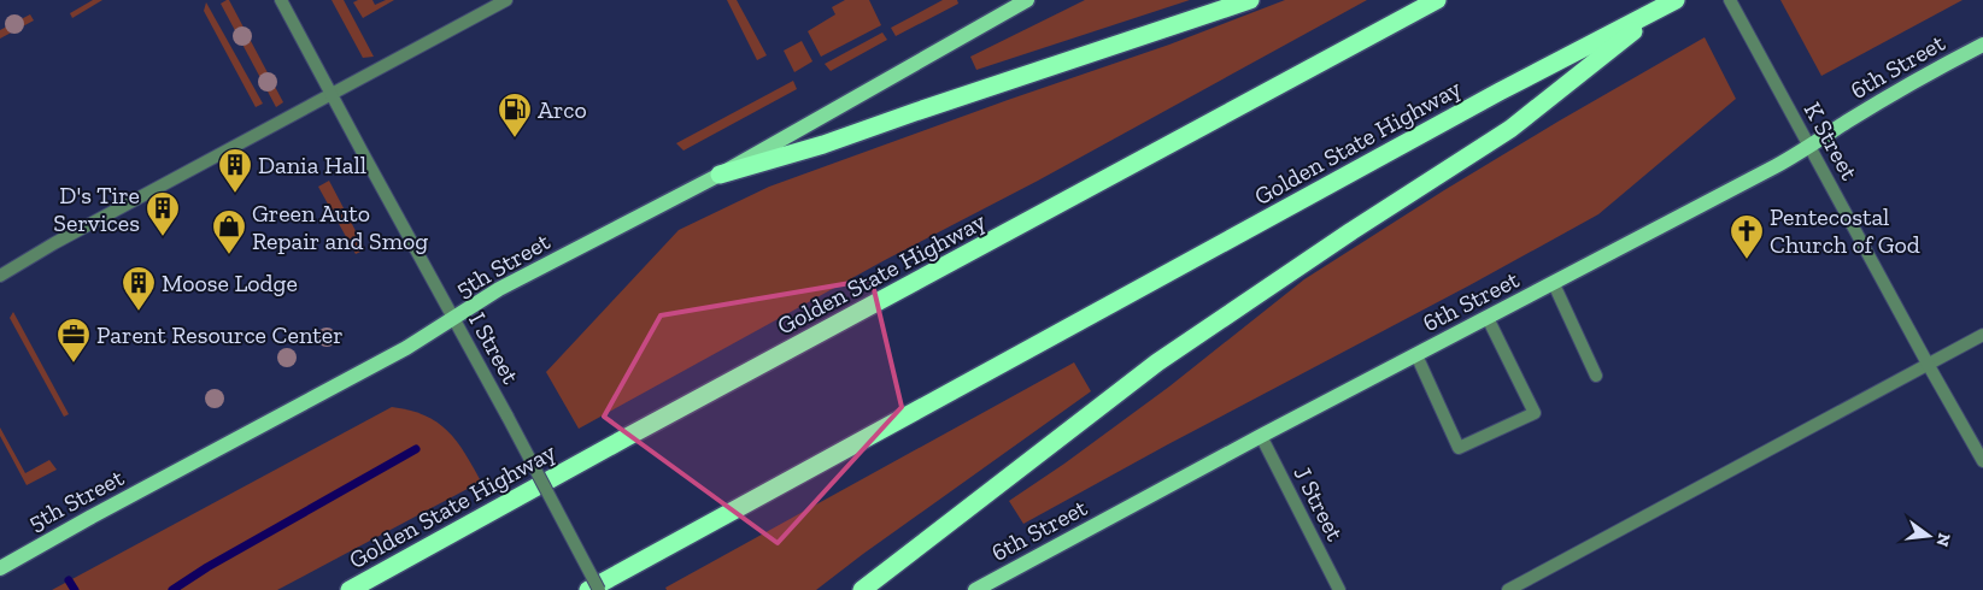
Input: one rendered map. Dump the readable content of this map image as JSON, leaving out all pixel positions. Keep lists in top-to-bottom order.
{
  "streets": {
    "highway": ["Golden State Highway"],
    "main road": ["6th Street", "5th Street"],
    "street": ["K Street", "I Street", "J Street"]
  },
  "crossings": [
    ["6th Street", "K Street"],
    ["6th Street", "J Street"],
    ["5th Street", "I Street"]
  ],
  "places": {
    "fuel station": ["Arco"],
    "building": ["Dania Hall", "D's Tire Services", "Moose Lodge"],
    "shop": ["Green Auto Repair and Smog"],
    "church": ["Pentecostal Church of God"],
    "office": ["Parent Resource Center"]
  },
  "north": "right"
}
